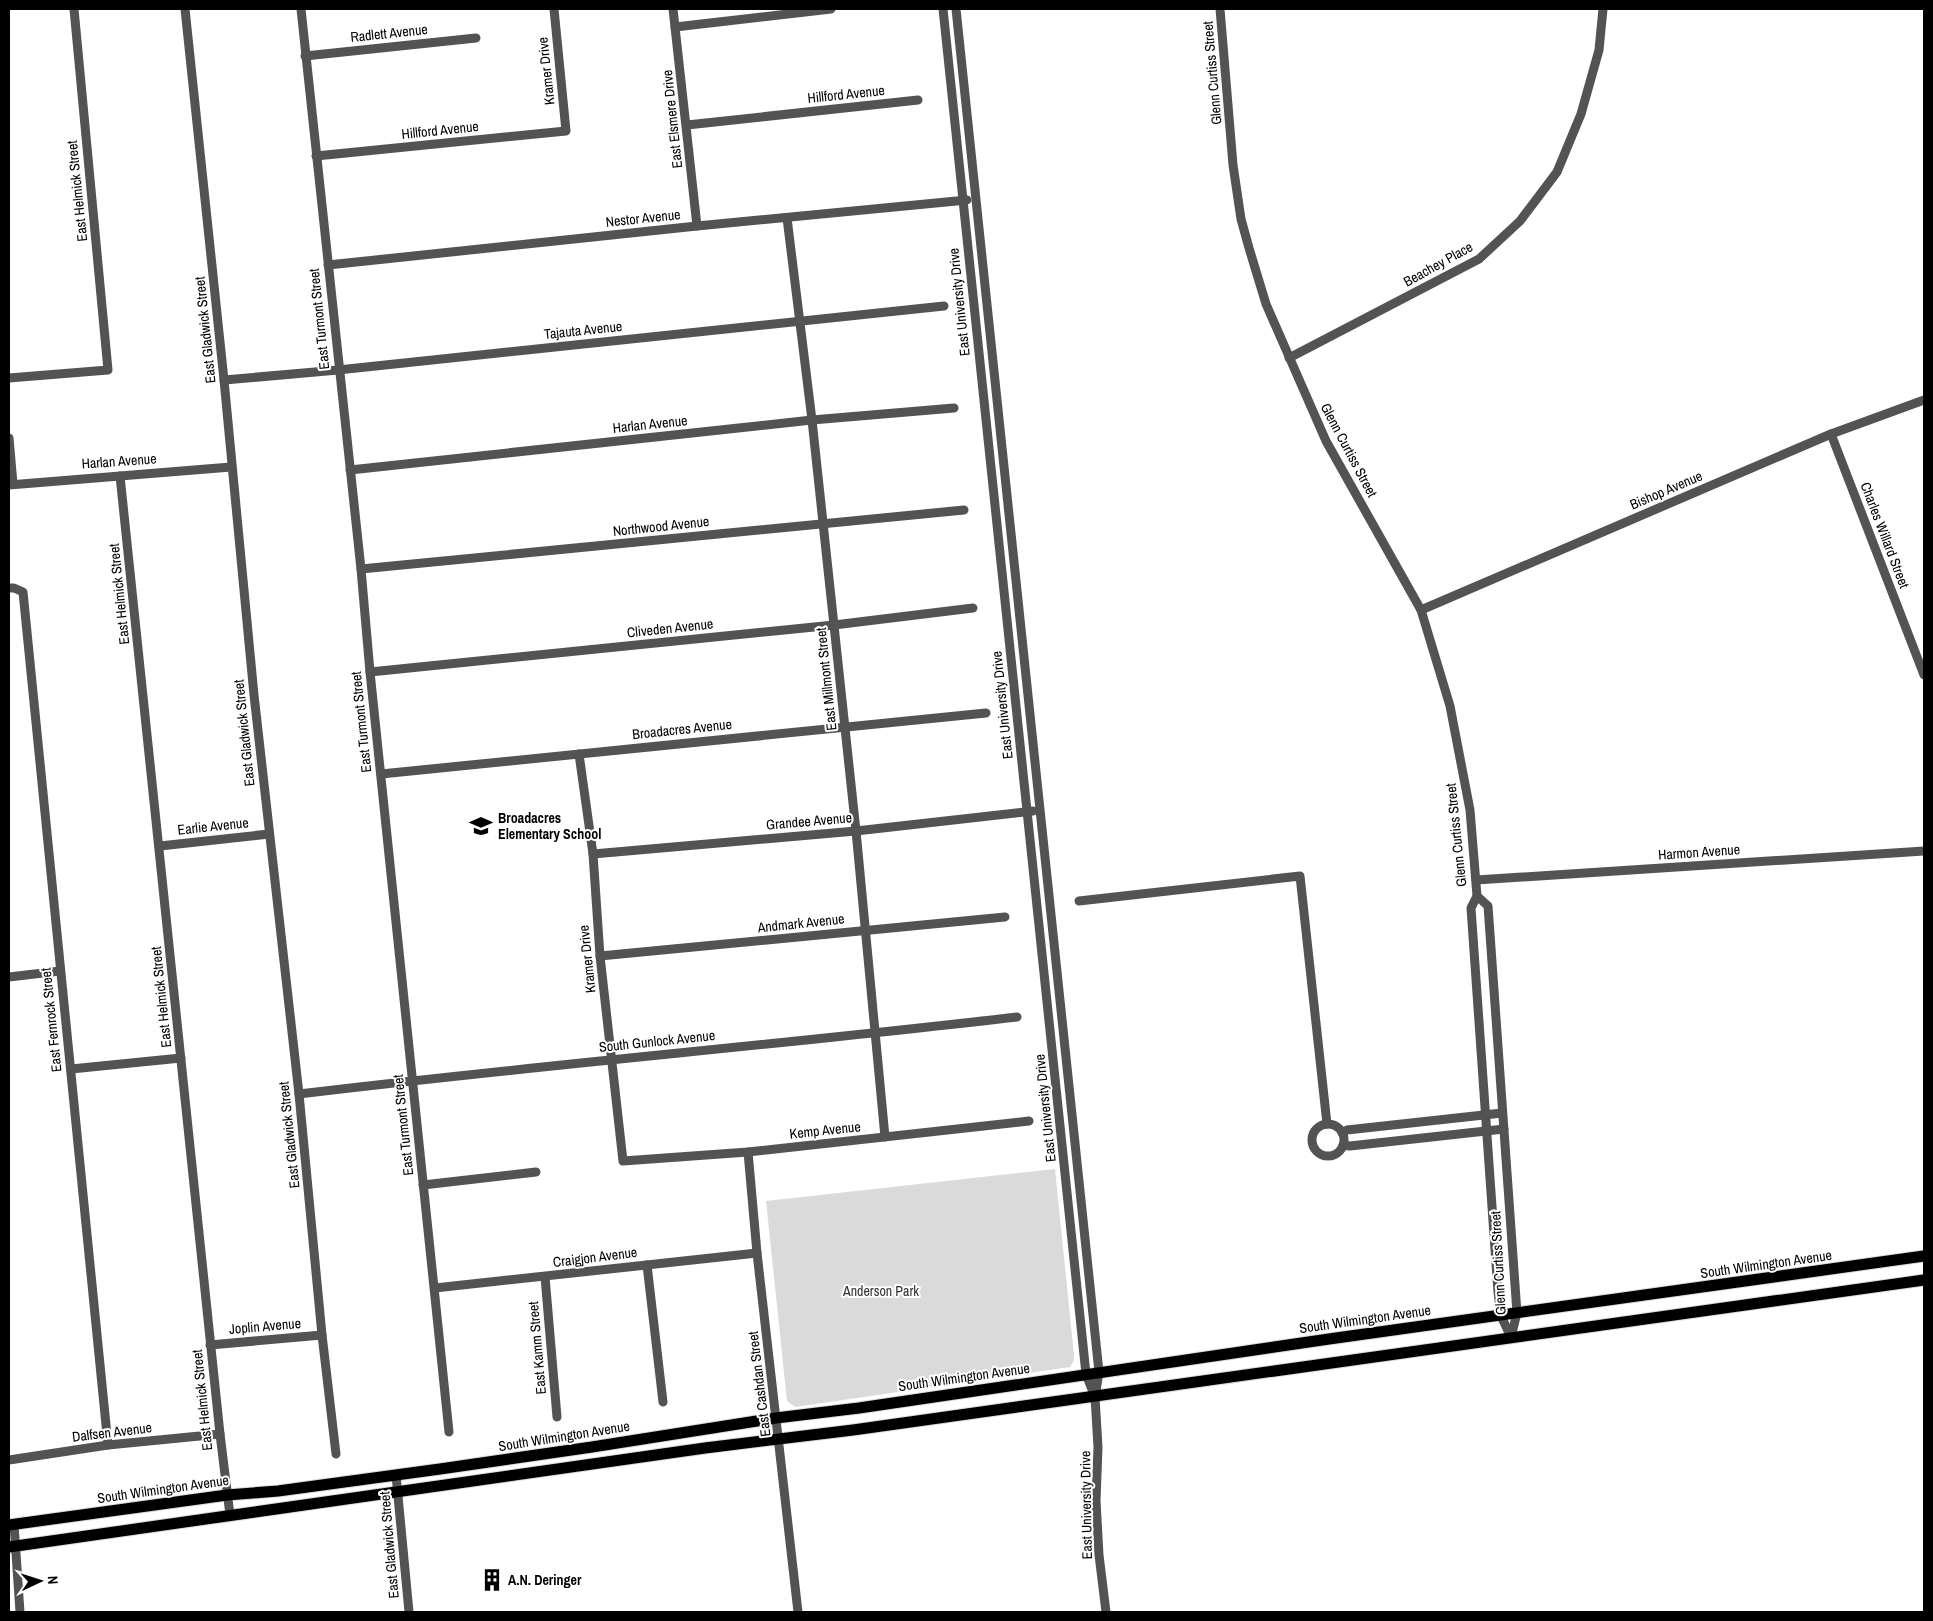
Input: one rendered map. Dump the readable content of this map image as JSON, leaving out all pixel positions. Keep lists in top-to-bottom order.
{
  "streets": {
    "main road": ["South Wilmington Avenue"],
    "street": [
      "Radlett Avenue",
      "Kramer Drive",
      "Glenn Curtiss Street",
      "Hillford Avenue",
      "East Elsmere Drive",
      "East Helmick Street",
      "Nestor Avenue",
      "Beachey Place",
      "East University Drive",
      "East Turmont Street",
      "East Gladwick Street",
      "Tajauta Avenue",
      "Harlan Avenue",
      "Bishop Avenue",
      "Northwood Avenue",
      "Charles Willard Street",
      "Cliveden Avenue",
      "East Millmont Street",
      "Broadacres Avenue",
      "Grandee Avenue",
      "Earlie Avenue",
      "Harmon Avenue",
      "Andmark Avenue",
      "East Fernrock Street",
      "South Gunlock Avenue",
      "Kemp Avenue",
      "Craigjon Avenue",
      "Joplin Avenue",
      "East Kamm Street",
      "East Cashdan Street",
      "Dalfsen Avenue"
    ]
  },
  "crossings": [
    ["Radlett Avenue", "East Turmont Street"],
    ["Kramer Drive", "Hillford Avenue"],
    ["Kramer Drive", "Broadacres Avenue"],
    ["Kramer Drive", "Grandee Avenue"],
    ["Kramer Drive", "Andmark Avenue"],
    ["Kramer Drive", "South Gunlock Avenue"],
    ["Kramer Drive", "Kemp Avenue"],
    ["Glenn Curtiss Street", "Beachey Place"],
    ["Glenn Curtiss Street", "Bishop Avenue"],
    ["Glenn Curtiss Street", "Harmon Avenue"],
    ["Glenn Curtiss Street", "South Wilmington Avenue"],
    ["Hillford Avenue", "East Elsmere Drive"],
    ["Hillford Avenue", "East Turmont Street"],
    ["East Elsmere Drive", "Nestor Avenue"],
    ["East Helmick Street", "Harlan Avenue"],
    ["East Helmick Street", "Earlie Avenue"],
    ["East Helmick Street", "South Wilmington Avenue"],
    ["East Helmick Street", "Joplin Avenue"],
    ["East Helmick Street", "Dalfsen Avenue"],
    ["Nestor Avenue", "East University Drive"],
    ["Nestor Avenue", "East Turmont Street"],
    ["Nestor Avenue", "East Millmont Street"],
    ["East University Drive", "Grandee Avenue"],
    ["East University Drive", "South Wilmington Avenue"],
    ["East Turmont Street", "Tajauta Avenue"],
    ["East Turmont Street", "Harlan Avenue"],
    ["East Turmont Street", "Northwood Avenue"],
    ["East Turmont Street", "Cliveden Avenue"],
    ["East Turmont Street", "Broadacres Avenue"],
    ["East Turmont Street", "South Gunlock Avenue"],
    ["East Turmont Street", "Craigjon Avenue"],
    ["East Gladwick Street", "Tajauta Avenue"],
    ["East Gladwick Street", "Harlan Avenue"],
    ["East Gladwick Street", "Earlie Avenue"],
    ["East Gladwick Street", "South Gunlock Avenue"],
    ["East Gladwick Street", "South Wilmington Avenue"],
    ["East Gladwick Street", "Joplin Avenue"],
    ["Tajauta Avenue", "East Millmont Street"],
    ["Harlan Avenue", "East Millmont Street"],
    ["Bishop Avenue", "Charles Willard Street"],
    ["Northwood Avenue", "East Millmont Street"],
    ["Cliveden Avenue", "East Millmont Street"],
    ["East Millmont Street", "Broadacres Avenue"],
    ["East Millmont Street", "Grandee Avenue"],
    ["East Millmont Street", "Andmark Avenue"],
    ["East Millmont Street", "South Gunlock Avenue"],
    ["East Millmont Street", "Kemp Avenue"],
    ["East Fernrock Street", "Dalfsen Avenue"],
    ["Kemp Avenue", "East Cashdan Street"],
    ["Craigjon Avenue", "East Kamm Street"],
    ["Craigjon Avenue", "East Cashdan Street"],
    ["South Wilmington Avenue", "East Cashdan Street"]
  ],
  "parks": ["Anderson Park"],
  "places": {
    "school or university": ["Broadacres Elementary School"],
    "building": ["A.N. Deringer"]
  },
  "north": "right"
}
